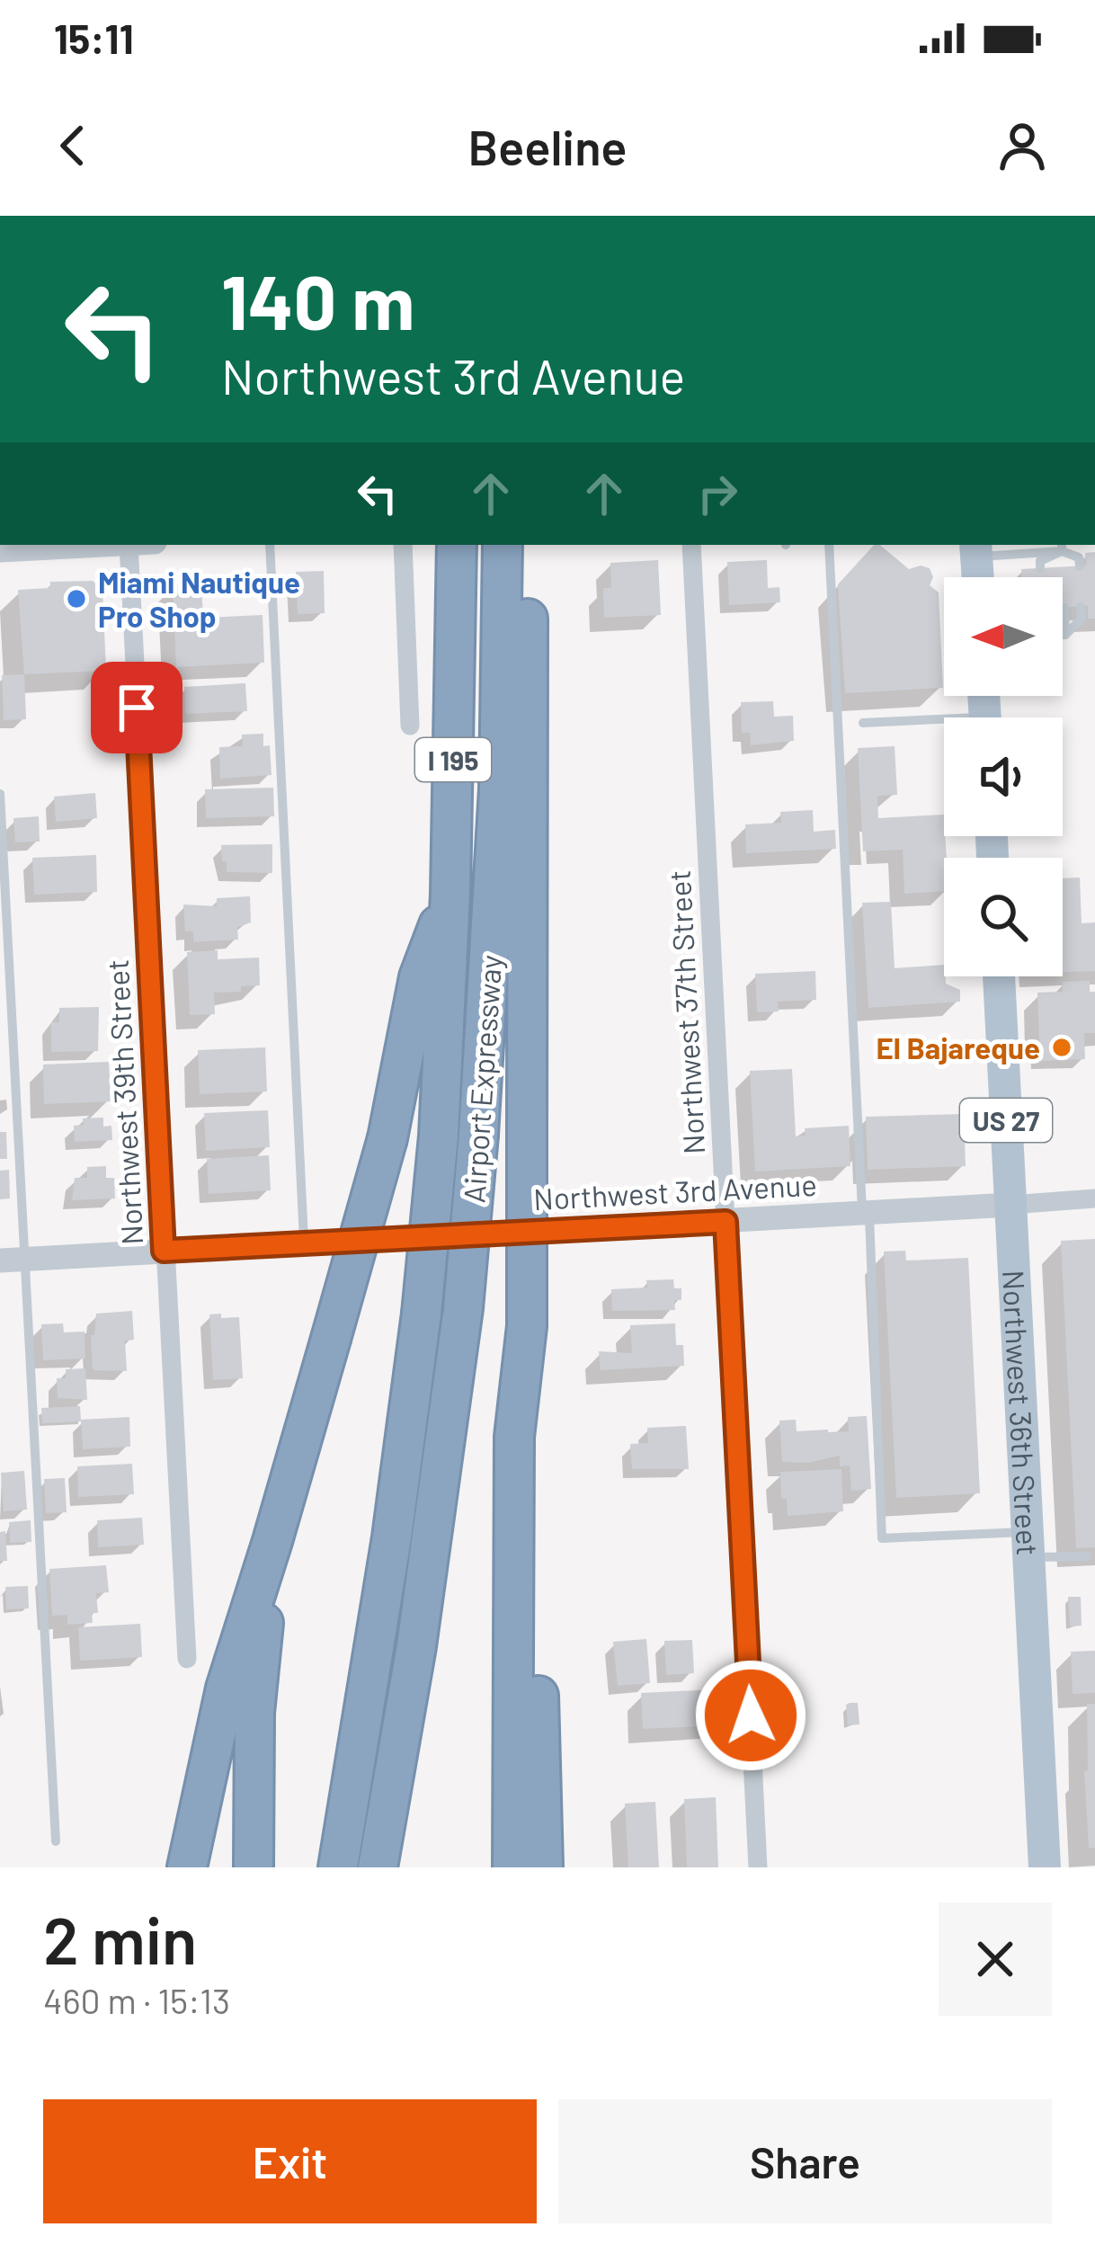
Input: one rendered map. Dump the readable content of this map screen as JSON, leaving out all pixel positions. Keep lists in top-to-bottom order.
{
  "streets": {
    "highway": ["I 195", "Airport Expressway"],
    "main road": ["US 27", "Northwest 36th Street"],
    "street": ["Northwest 37th Street", "Northwest 39th Street", "Northwest 3rd Avenue"]
  },
  "crossings": [
    ["I 195", "Airport Expressway"],
    ["Northwest 37th Street", "Northwest 3rd Avenue"],
    ["Northwest 39th Street", "Northwest 3rd Avenue"],
    ["Northwest 3rd Avenue", "Northwest 36th Street"]
  ],
  "places": ["Miami Nautique Pro Shop", "El Bajareque"],
  "north": "left",
  "page": {
    "status": "15:11",
    "header": "Beeline",
    "turn": ["140 m", "Northwest 3rd Avenue"],
    "heading": ["2 min", "460 m · 15:13"],
    "buttons": ["Exit", "Share"]
  }
}
